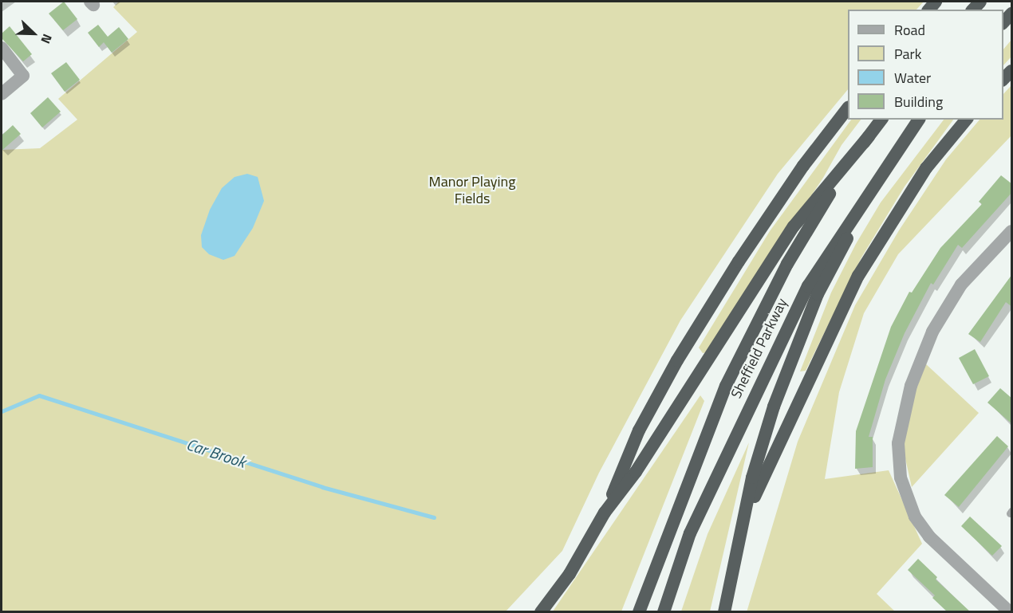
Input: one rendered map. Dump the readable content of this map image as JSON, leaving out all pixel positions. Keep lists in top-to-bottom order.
{
  "streets": {
    "highway": ["Sheffield Parkway"]
  },
  "water": ["Car Brook"],
  "parks": ["Manor Playing Fields"],
  "legend": [
    "Road",
    "Park",
    "Water",
    "Building"
  ],
  "north": "bottom right"
}
